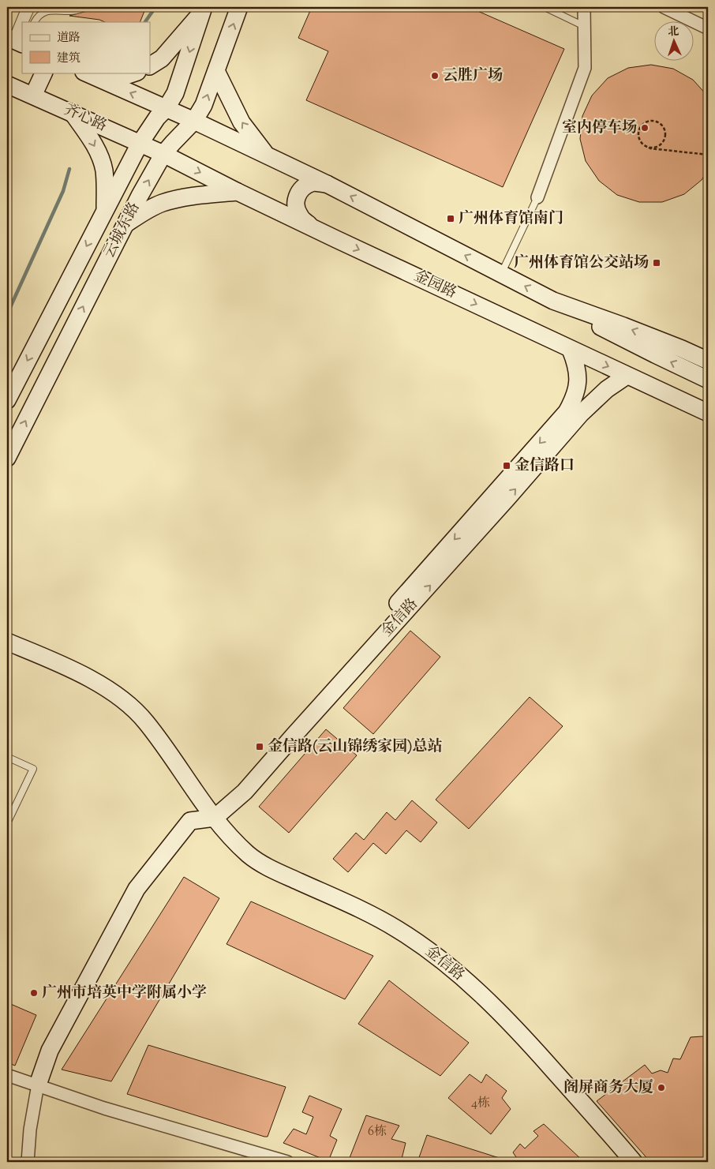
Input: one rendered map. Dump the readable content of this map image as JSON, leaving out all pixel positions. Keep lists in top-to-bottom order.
{
  "streets": {
    "main road": [
      "齐心路",
      "云城东路",
      "金园路",
      "金信路"
    ]
  },
  "crossings": [
    ["齐心路", "云城东路"],
    ["齐心路", "金园路"],
    ["云城东路", "金园路"]
  ],
  "places": {
    "other": [
      "云胜广场",
      "室内停车场",
      "广州市培英中学附属小学",
      "阁屏商务大厦"
    ],
    "transit": [
      "广州体育馆南门",
      "广州体育馆公交站场",
      "金信路口",
      "金信路(云山锦绣家园)总站"
    ]
  },
  "house_numbers": ["4栋", "6栋"],
  "legend": ["道路", "建筑"],
  "north": "top"
}
